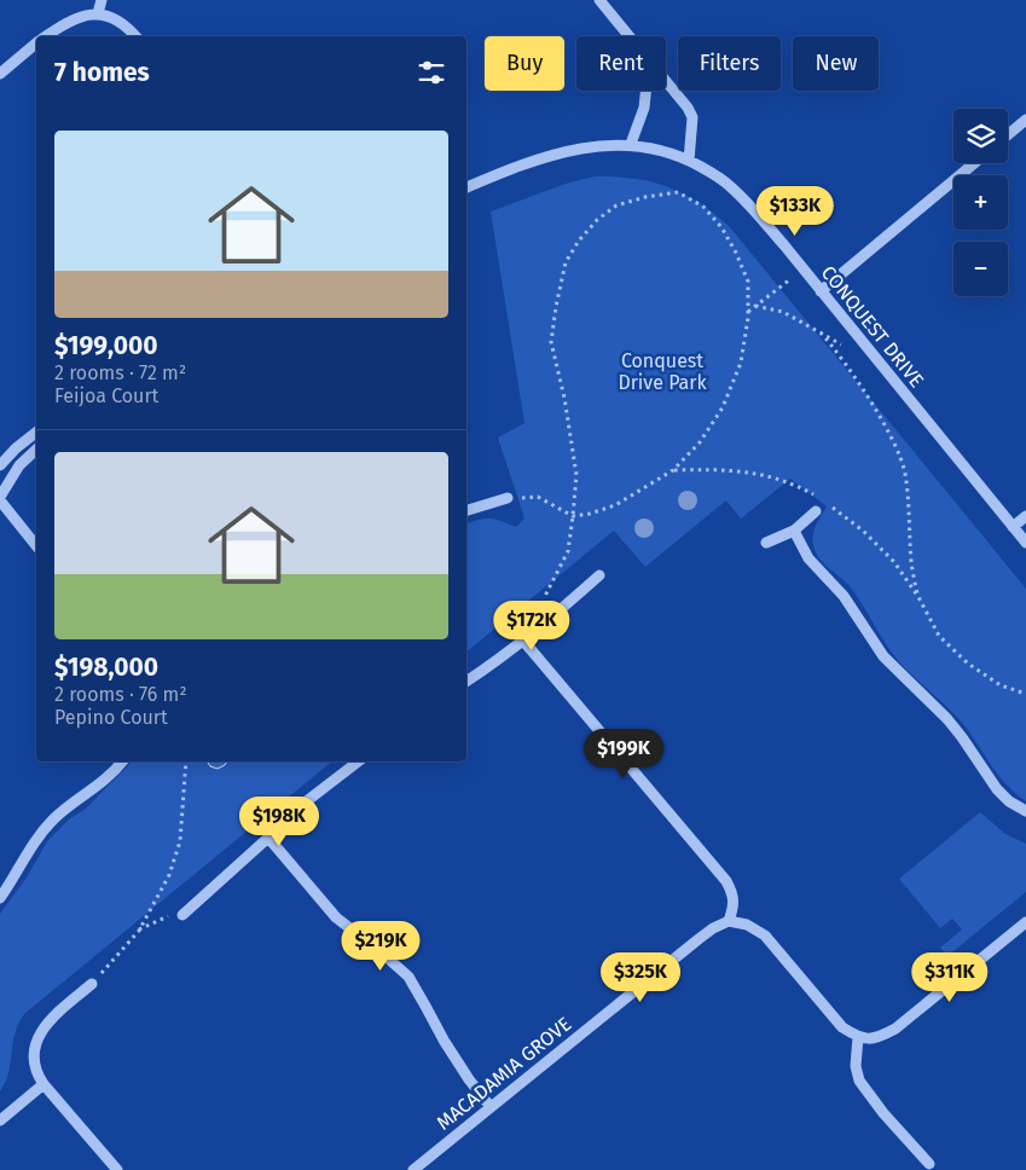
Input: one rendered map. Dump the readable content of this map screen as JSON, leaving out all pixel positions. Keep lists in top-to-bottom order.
{
  "streets": {
    "street": ["CONQUEST DRIVE", "MACADAMIA GROVE"]
  },
  "parks": ["Conquest Drive Park"],
  "page": {
    "chip": [
      "Buy",
      "Rent",
      "Filters",
      "New"
    ],
    "heading": "7 homes",
    "map_buttons": ["+", "−"],
    "list": [
      {
        "name": "$199,000",
        "note": "2 rooms · 72 m² · Feijoa Court"
      },
      {
        "name": "$198,000",
        "note": "2 rooms · 76 m² · Pepino Court"
      }
    ],
    "price": [
      "$133K",
      "$172K",
      "$199K",
      "$198K",
      "$219K",
      "$325K",
      "$311K"
    ]
  }
}
